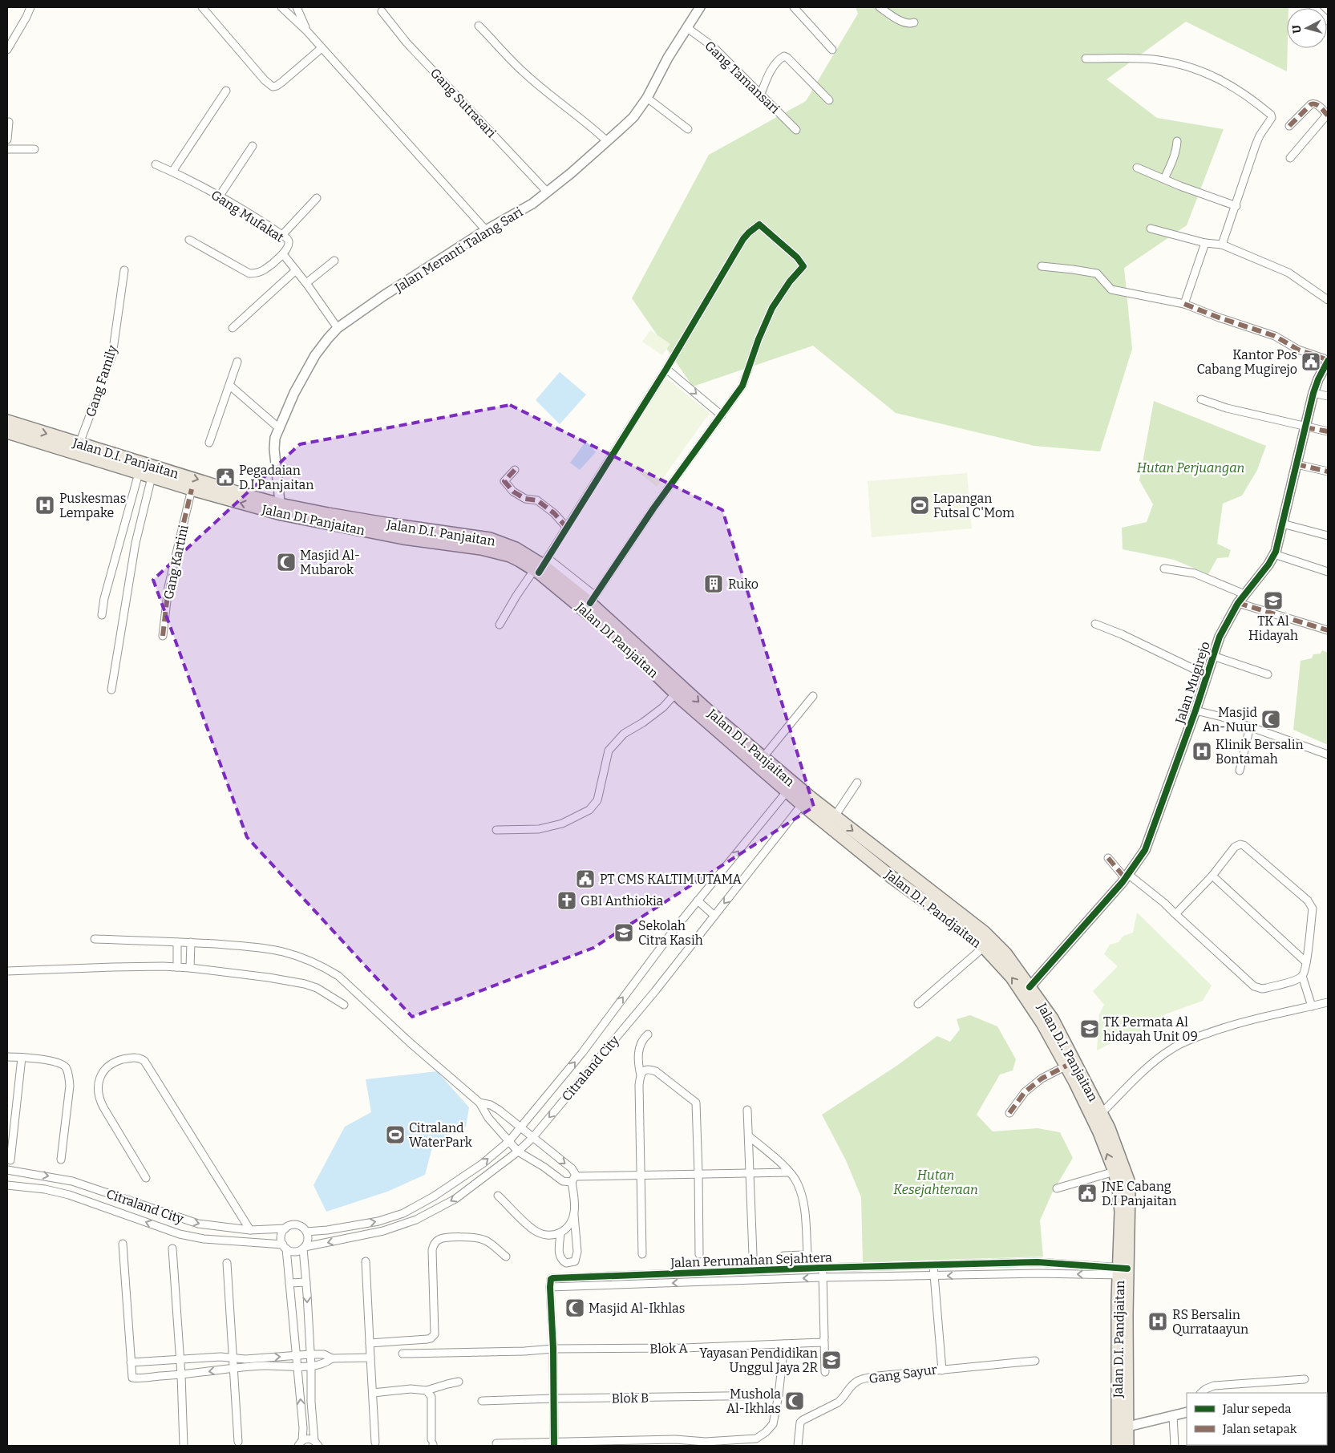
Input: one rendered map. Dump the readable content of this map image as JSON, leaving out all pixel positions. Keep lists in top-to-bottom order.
{
  "streets": {
    "highway": ["Jalan D.I. Panjaitan", "Jalan DI Panjaitan", "Jalan D.I. Pandjaitan"],
    "street": [
      "Gang Tamansari",
      "Gang Sutrasari",
      "Gang Mufakat",
      "Jalan Meranti Talang Sari",
      "Gang Family",
      "Gang Kartini",
      "Jalan Mugirejo",
      "Citraland City",
      "Jalan Perumahan Sejahtera",
      "Blok A",
      "Gang Sayur",
      "Blok B"
    ]
  },
  "crossings": [
    ["Gang Tamansari", "Jalan Meranti Talang Sari"],
    ["Gang Sutrasari", "Jalan Meranti Talang Sari"],
    ["Gang Mufakat", "Jalan Meranti Talang Sari"],
    ["Jalan Meranti Talang Sari", "Jalan D.I. Panjaitan"],
    ["Jalan Meranti Talang Sari", "Jalan DI Panjaitan"],
    ["Gang Family", "Jalan D.I. Panjaitan"],
    ["Jalan D.I. Panjaitan", "Jalan DI Panjaitan"],
    ["Jalan D.I. Panjaitan", "Jalan Mugirejo"],
    ["Jalan D.I. Panjaitan", "Jalan D.I. Pandjaitan"],
    ["Jalan D.I. Panjaitan", "Citraland City"],
    ["Jalan D.I. Panjaitan", "Jalan Perumahan Sejahtera"],
    ["Jalan DI Panjaitan", "Gang Kartini"],
    ["Jalan DI Panjaitan", "Jalan D.I. Pandjaitan"],
    ["Jalan DI Panjaitan", "Citraland City"],
    ["Jalan Mugirejo", "Jalan D.I. Pandjaitan"],
    ["Jalan D.I. Pandjaitan", "Citraland City"],
    ["Jalan D.I. Pandjaitan", "Jalan Perumahan Sejahtera"],
    ["Jalan Perumahan Sejahtera", "Gang Sayur"]
  ],
  "one_way": ["Jalan D.I. Panjaitan"],
  "parks": ["Hutan Perjuangan", "Hutan Kesejahteraan"],
  "places": {
    "public building": [
      "Kantor Pos Cabang Mugirejo",
      "Pegadaian D.I Panjaitan",
      "PT CMS KALTIM UTAMA",
      "JNE Cabang D.I Panjaitan"
    ],
    "hospital": ["Puskesmas Lempake", "Klinik Bersalin Bontamah", "RS Bersalin Qurrataayun"],
    "sports": ["Lapangan Futsal C'Mom", "Citraland WaterPark"],
    "mosque": [
      "Masjid Al- Mubarok",
      "Masjid An-Nuur",
      "Masjid Al-Ikhlas",
      "Mushola Al-Ikhlas"
    ],
    "building": ["Ruko"],
    "school or university": [
      "TK Al Hidayah",
      "Sekolah Citra Kasih",
      "TK Permata Al hidayah Unit 09",
      "Yayasan Pendidikan Unggul Jaya 2R"
    ],
    "church": ["GBI Anthiokia"]
  },
  "legend": ["Jalur sepeda", "Jalan setapak"],
  "north": "left"
}
